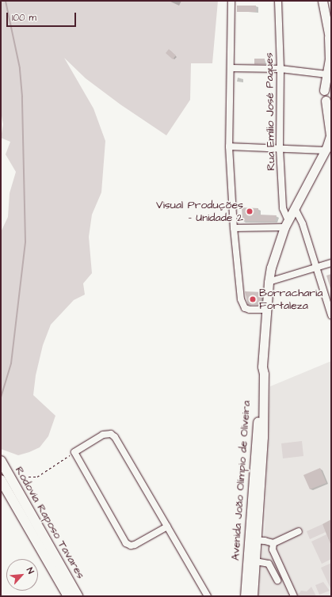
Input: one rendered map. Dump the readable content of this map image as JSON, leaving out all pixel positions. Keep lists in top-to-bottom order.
{
  "streets": {
    "highway": ["Rodovia Raposo Tavares"],
    "main road": ["Avenida João Olímpio de Oliveira"],
    "street": ["Rua Emílio José Paques"]
  },
  "crossings": [
    ["Rua Emílio José Paques", "Avenida João Olímpio de Oliveira"]
  ],
  "places": ["Visual Produções - Unidade 2", "Borracharia Fortaleza"],
  "scale_bar": "100 m",
  "north": "top right"
}
